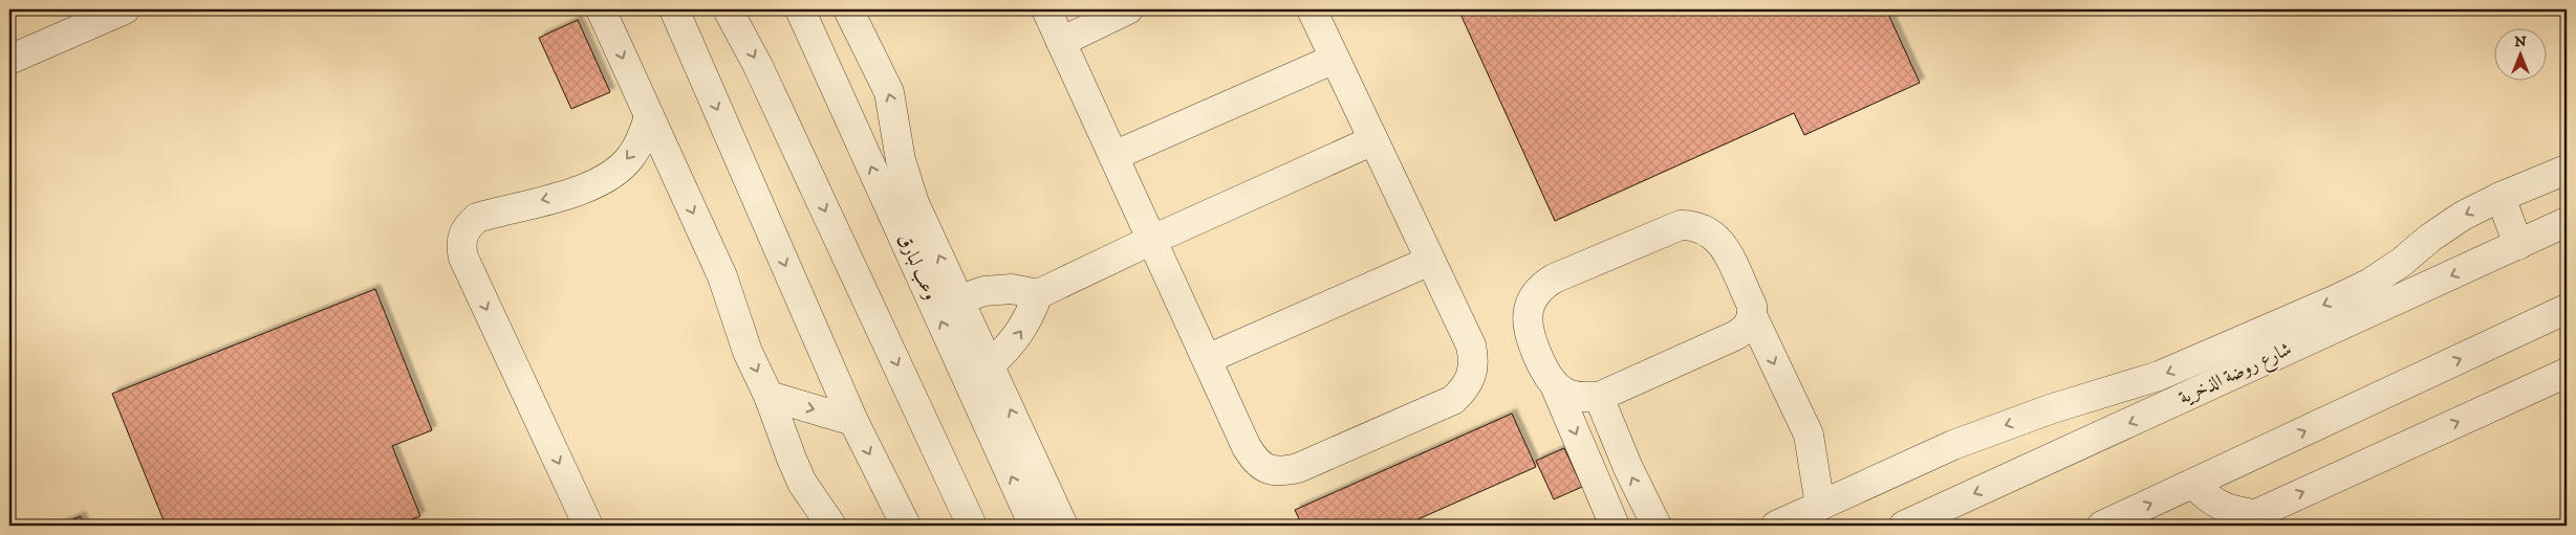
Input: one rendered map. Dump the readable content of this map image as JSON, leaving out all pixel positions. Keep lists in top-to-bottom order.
{
  "streets": {
    "street": ["وعب لبارق", "شارع روضة الذخرية"]
  },
  "north": "top"
}
